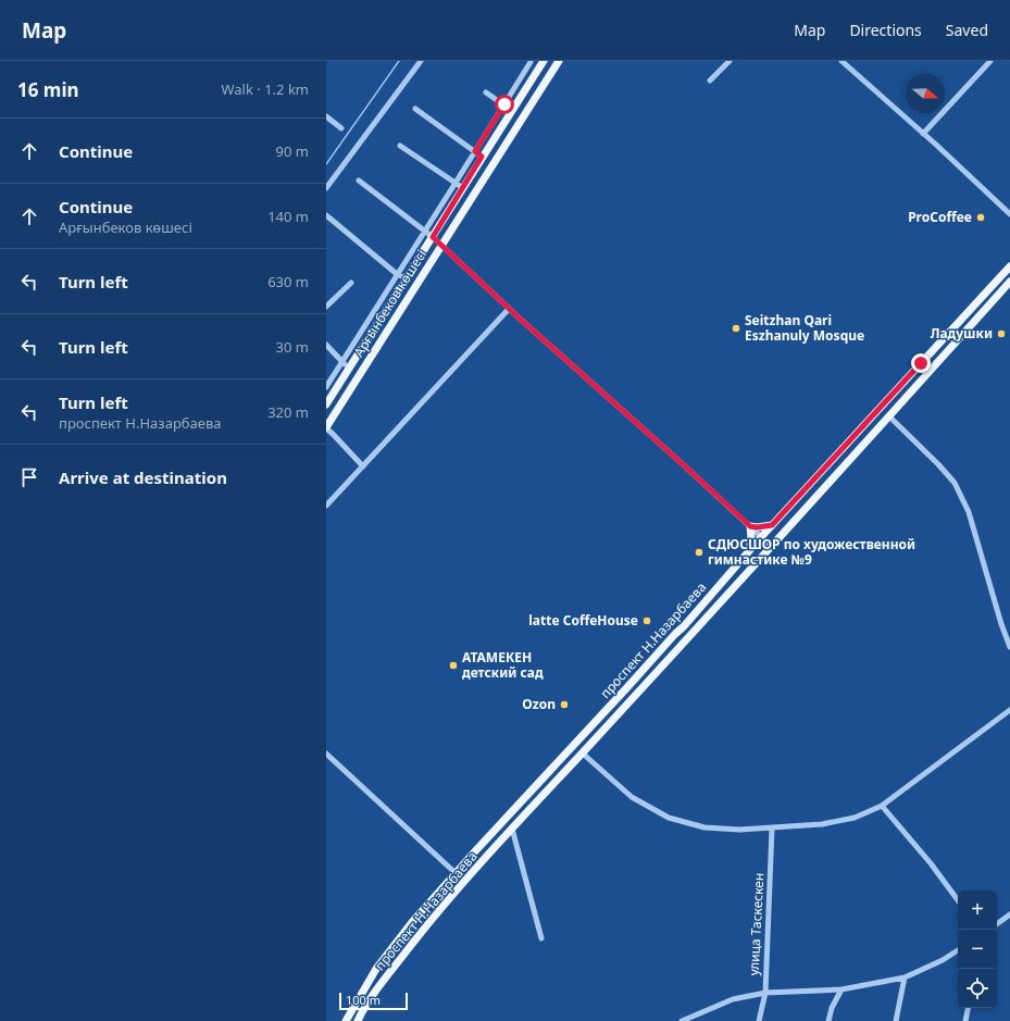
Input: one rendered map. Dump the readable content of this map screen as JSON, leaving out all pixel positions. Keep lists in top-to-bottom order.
{
  "streets": {
    "main road": ["Арғынбеков көшесі", "проспект Н.Назарбаева"],
    "street": ["улица Таскескен"]
  },
  "places": [
    "ProCoffee",
    "Seitzhan Qari Eszhanuly Mosque",
    "Ладушки",
    "СДЮСШОР по художественной гимнастике №9",
    "latte CoffeHouse",
    "АТАМЕКЕН детский сад",
    "Ozon"
  ],
  "scale_bar": "100 m",
  "north": "right",
  "page": {
    "header": "Map",
    "nav": ["Map", "Directions", "Saved"],
    "heading": ["16 min", "Walk · 1.2 km"],
    "list": [
      ["Continue", "90 m"],
      ["Continue", "Арғынбеков көшесі", "140 m"],
      ["Turn left", "630 m"],
      ["Turn left", "30 m"],
      ["Turn left", "проспект Н.Назарбаева", "320 m"],
      "Arrive at destination"
    ],
    "map_buttons": ["+", "−"],
    "scale": "100 m"
  }
}
